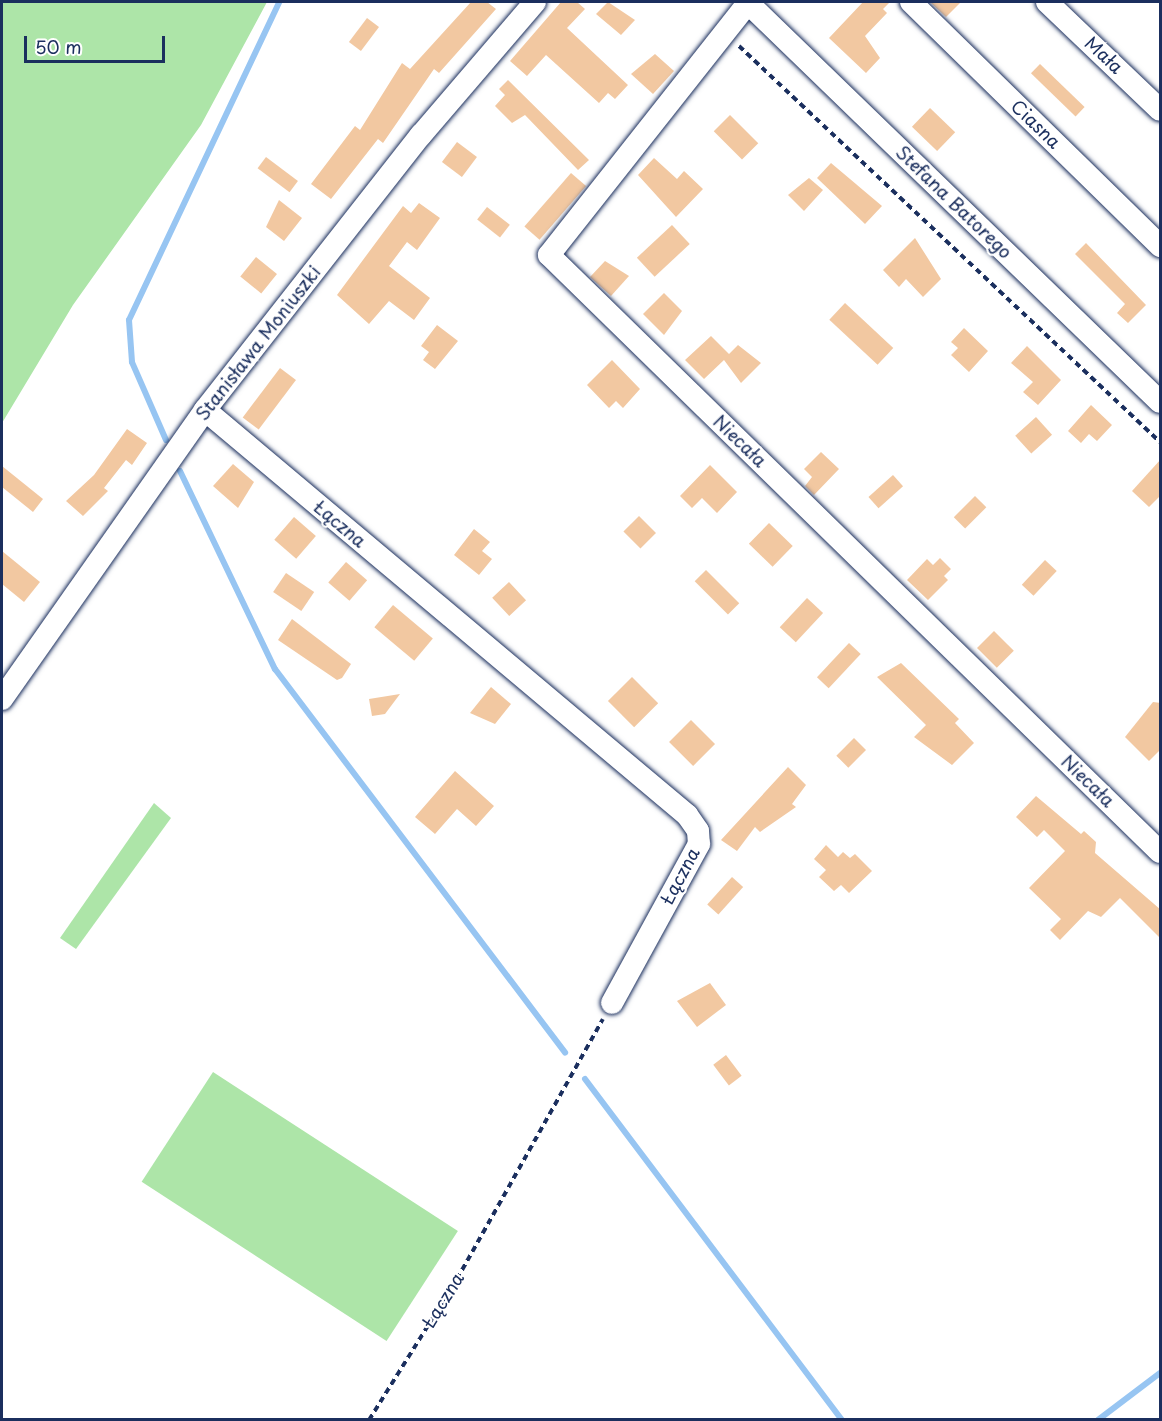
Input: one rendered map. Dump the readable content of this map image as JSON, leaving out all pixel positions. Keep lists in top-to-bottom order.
{
  "streets": {
    "street": [
      "Mała",
      "Ciasna",
      "Stefana Batorego",
      "Stanisława Moniuszki",
      "Niecała",
      "Łączna"
    ]
  },
  "crossings": [
    ["Stefana Batorego", "Niecała"],
    ["Stanisława Moniuszki", "Łączna"]
  ],
  "scale_bar": "50 m"
}
